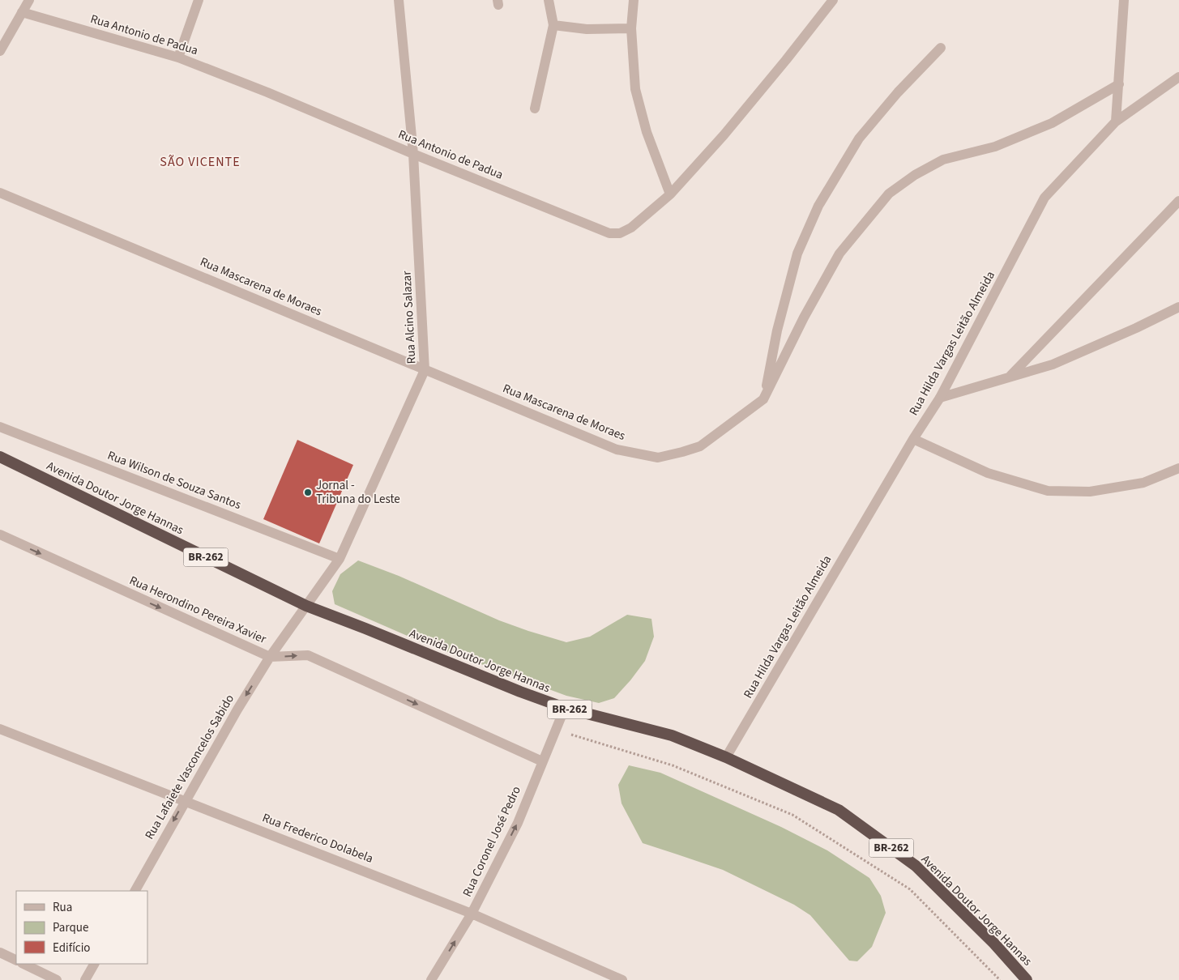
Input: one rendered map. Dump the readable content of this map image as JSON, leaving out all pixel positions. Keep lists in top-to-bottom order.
{
  "streets": {
    "highway": ["Avenida Doutor Jorge Hannas", "BR-262"],
    "street": [
      "Rua Antonio de Padua",
      "Rua Mascarena de Moraes",
      "Rua Alcino Salazar",
      "Rua Hilda Vargas Leitão Almeida",
      "Rua Wilson de Souza Santos",
      "Rua Herondino Pereira Xavier",
      "Rua Lafaiete Vasconcelos Sabido",
      "Rua Frederico Dolabela",
      "Rua Coronel José Pedro"
    ]
  },
  "crossings": [
    ["Rua Antonio de Padua", "Rua Alcino Salazar"],
    ["Rua Mascarena de Moraes", "Rua Alcino Salazar"],
    ["Rua Alcino Salazar", "Rua Wilson de Souza Santos"],
    ["Rua Alcino Salazar", "Avenida Doutor Jorge Hannas"],
    ["Rua Alcino Salazar", "Rua Lafaiete Vasconcelos Sabido"],
    ["Rua Hilda Vargas Leitão Almeida", "Avenida Doutor Jorge Hannas"],
    ["Avenida Doutor Jorge Hannas", "Rua Lafaiete Vasconcelos Sabido"],
    ["Avenida Doutor Jorge Hannas", "Rua Coronel José Pedro"],
    ["Rua Herondino Pereira Xavier", "Rua Lafaiete Vasconcelos Sabido"],
    ["Rua Herondino Pereira Xavier", "Rua Coronel José Pedro"],
    ["Rua Lafaiete Vasconcelos Sabido", "Rua Frederico Dolabela"],
    ["Rua Frederico Dolabela", "Rua Coronel José Pedro"]
  ],
  "one_way": ["Rua Herondino Pereira Xavier", "Rua Lafaiete Vasconcelos Sabido", "Rua Coronel José Pedro"],
  "districts": ["SÃO VICENTE"],
  "places": ["Jornal - Tribuna do Leste"],
  "legend": ["Rua", "Parque", "Edifício"]
}
